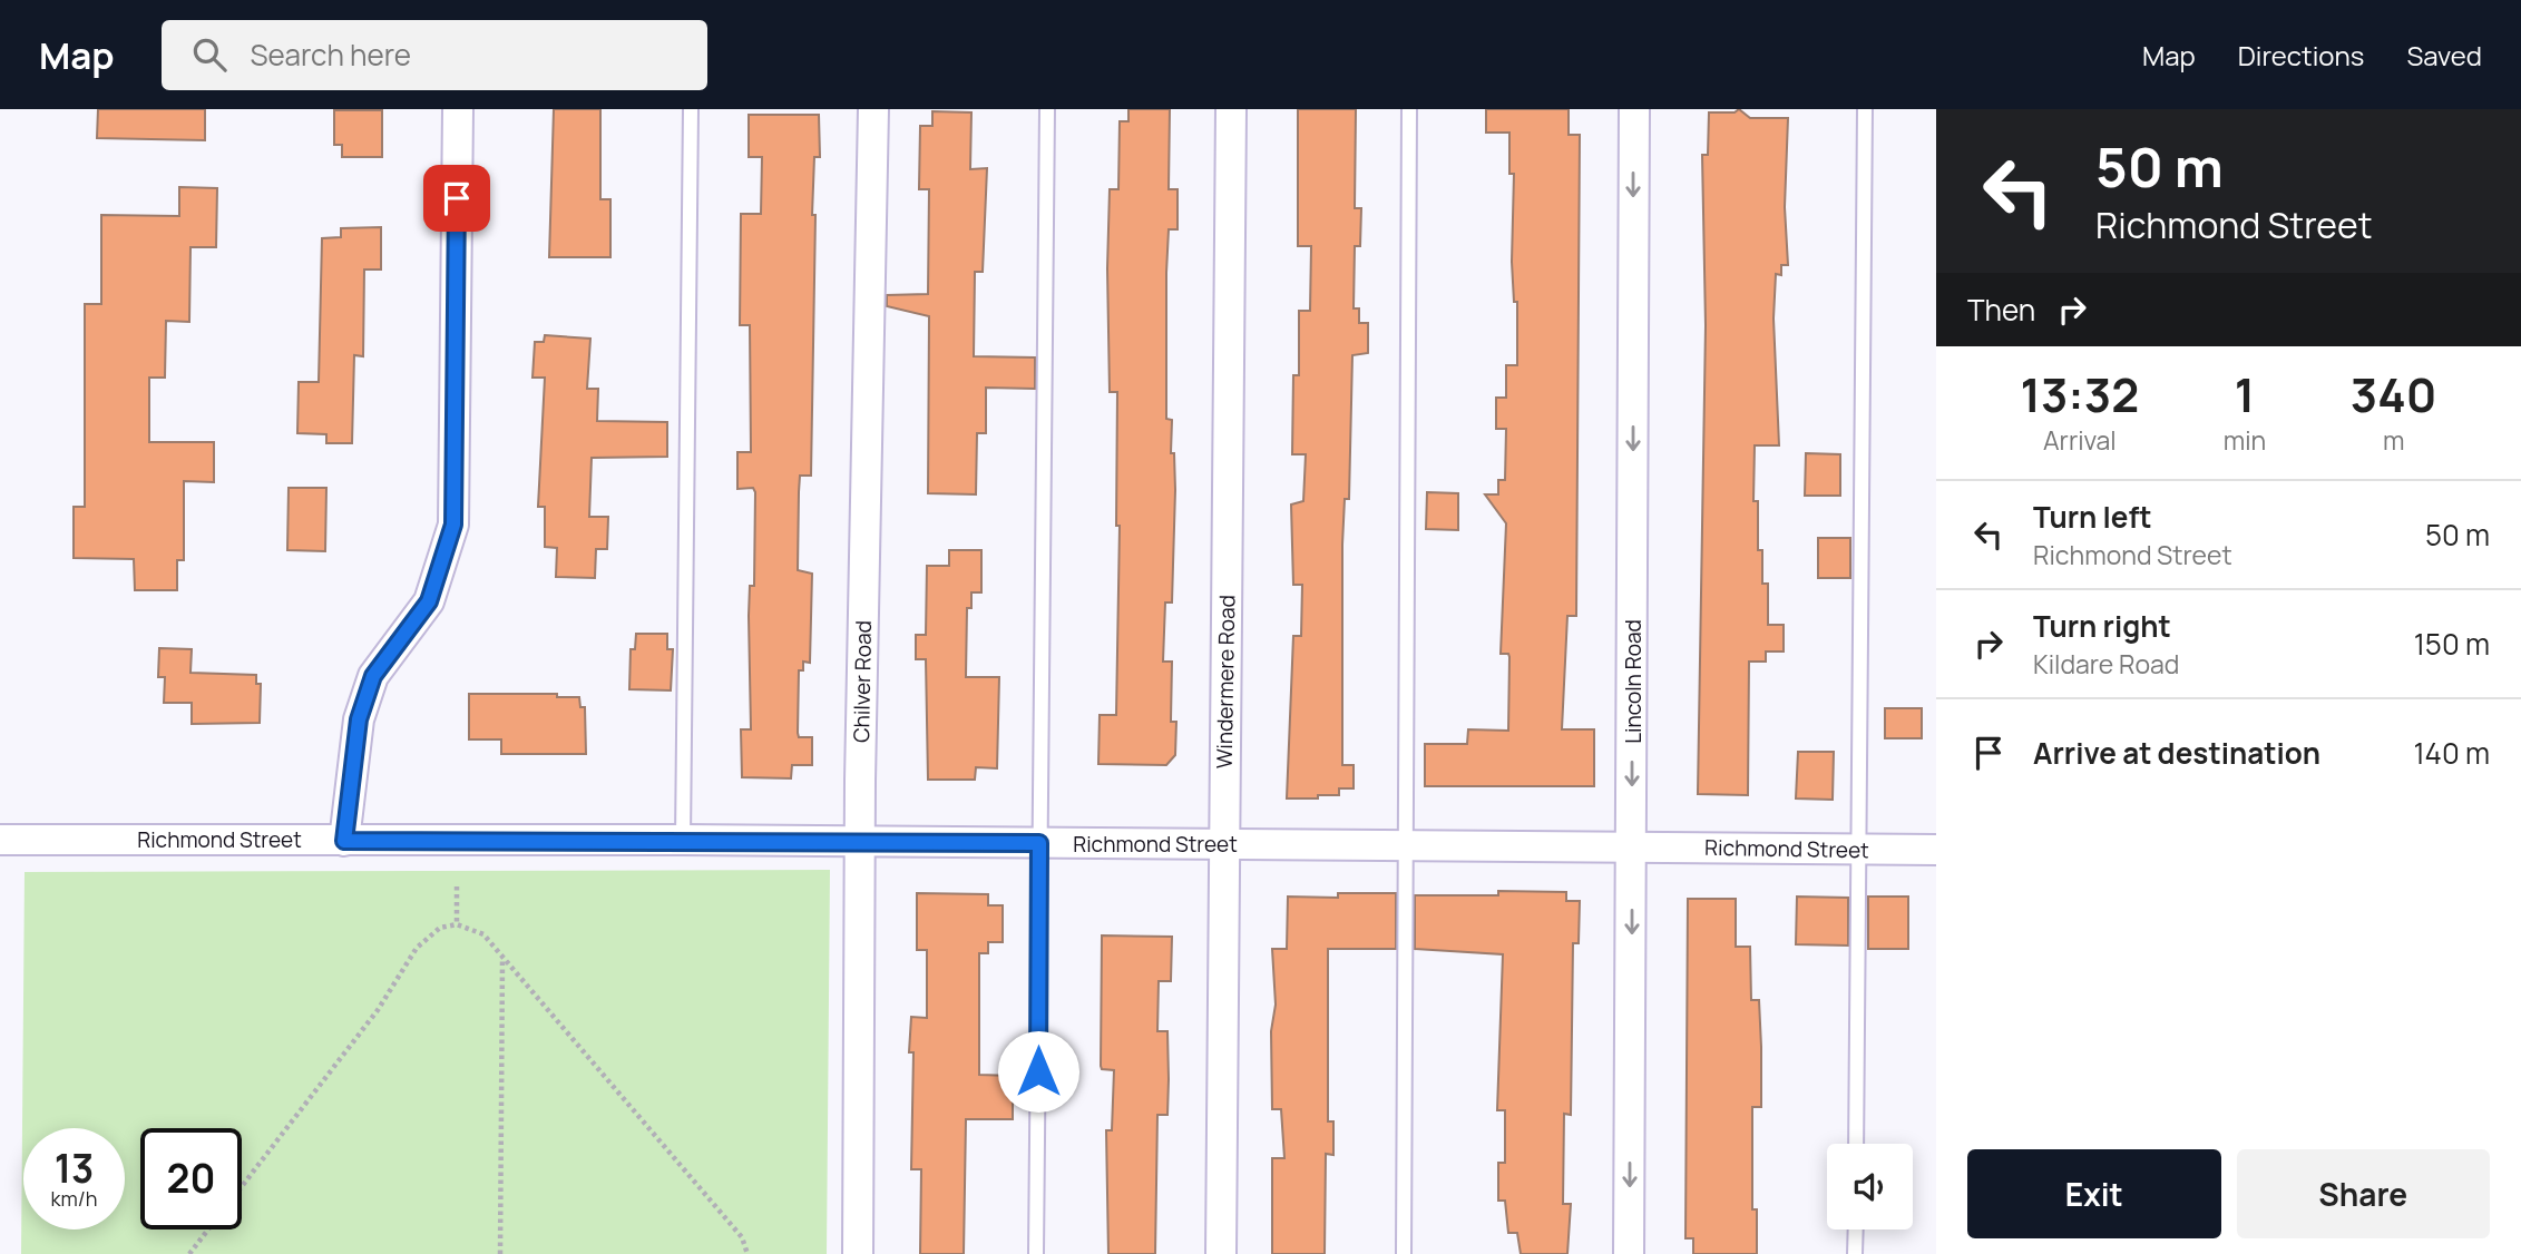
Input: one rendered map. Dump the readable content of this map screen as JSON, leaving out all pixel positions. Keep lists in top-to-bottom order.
{
  "streets": {
    "street": [
      "Chilver Road",
      "Windermere Road",
      "Lincoln Road",
      "Richmond Street"
    ]
  },
  "crossings": [
    ["Chilver Road", "Richmond Street"],
    ["Windermere Road", "Richmond Street"],
    ["Lincoln Road", "Richmond Street"]
  ],
  "one_way": ["Lincoln Road"],
  "page": {
    "header": "Map",
    "search": "Search here",
    "nav": ["Map", "Directions", "Saved"],
    "turn": ["50 m", "Richmond Street"],
    "then": "Then",
    "eta": [
      "13:32",
      "Arrival",
      "1",
      "min",
      "340",
      "m"
    ],
    "list": [
      {
        "name": "Turn left",
        "note": "Richmond Street",
        "value": "50 m"
      },
      {
        "name": "Turn right",
        "note": "Kildare Road",
        "value": "150 m"
      },
      {
        "name": "Arrive at destination",
        "value": "140 m"
      }
    ],
    "speed": "13 km/h",
    "limit": "20",
    "buttons": ["Exit", "Share"]
  }
}
